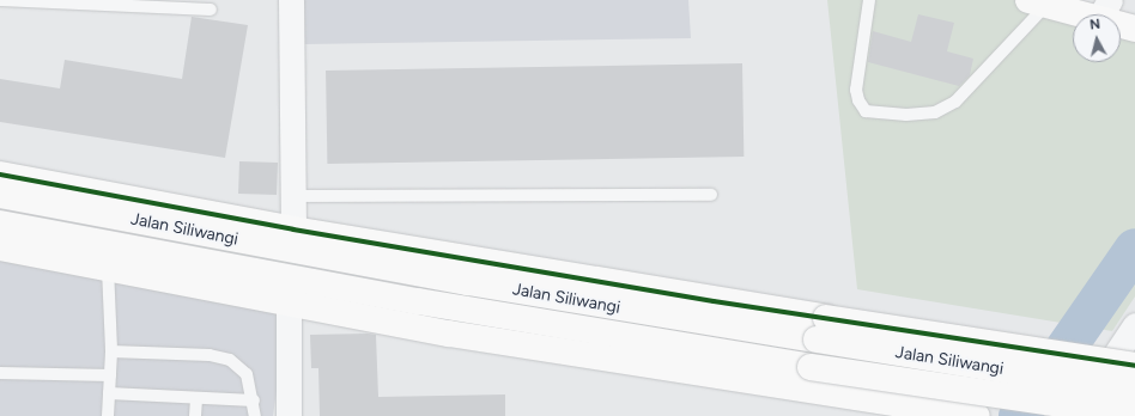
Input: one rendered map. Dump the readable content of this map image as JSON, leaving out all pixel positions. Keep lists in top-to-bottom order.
{
  "streets": {
    "main road": ["Jalan Siliwangi"]
  },
  "north": "top"
}
